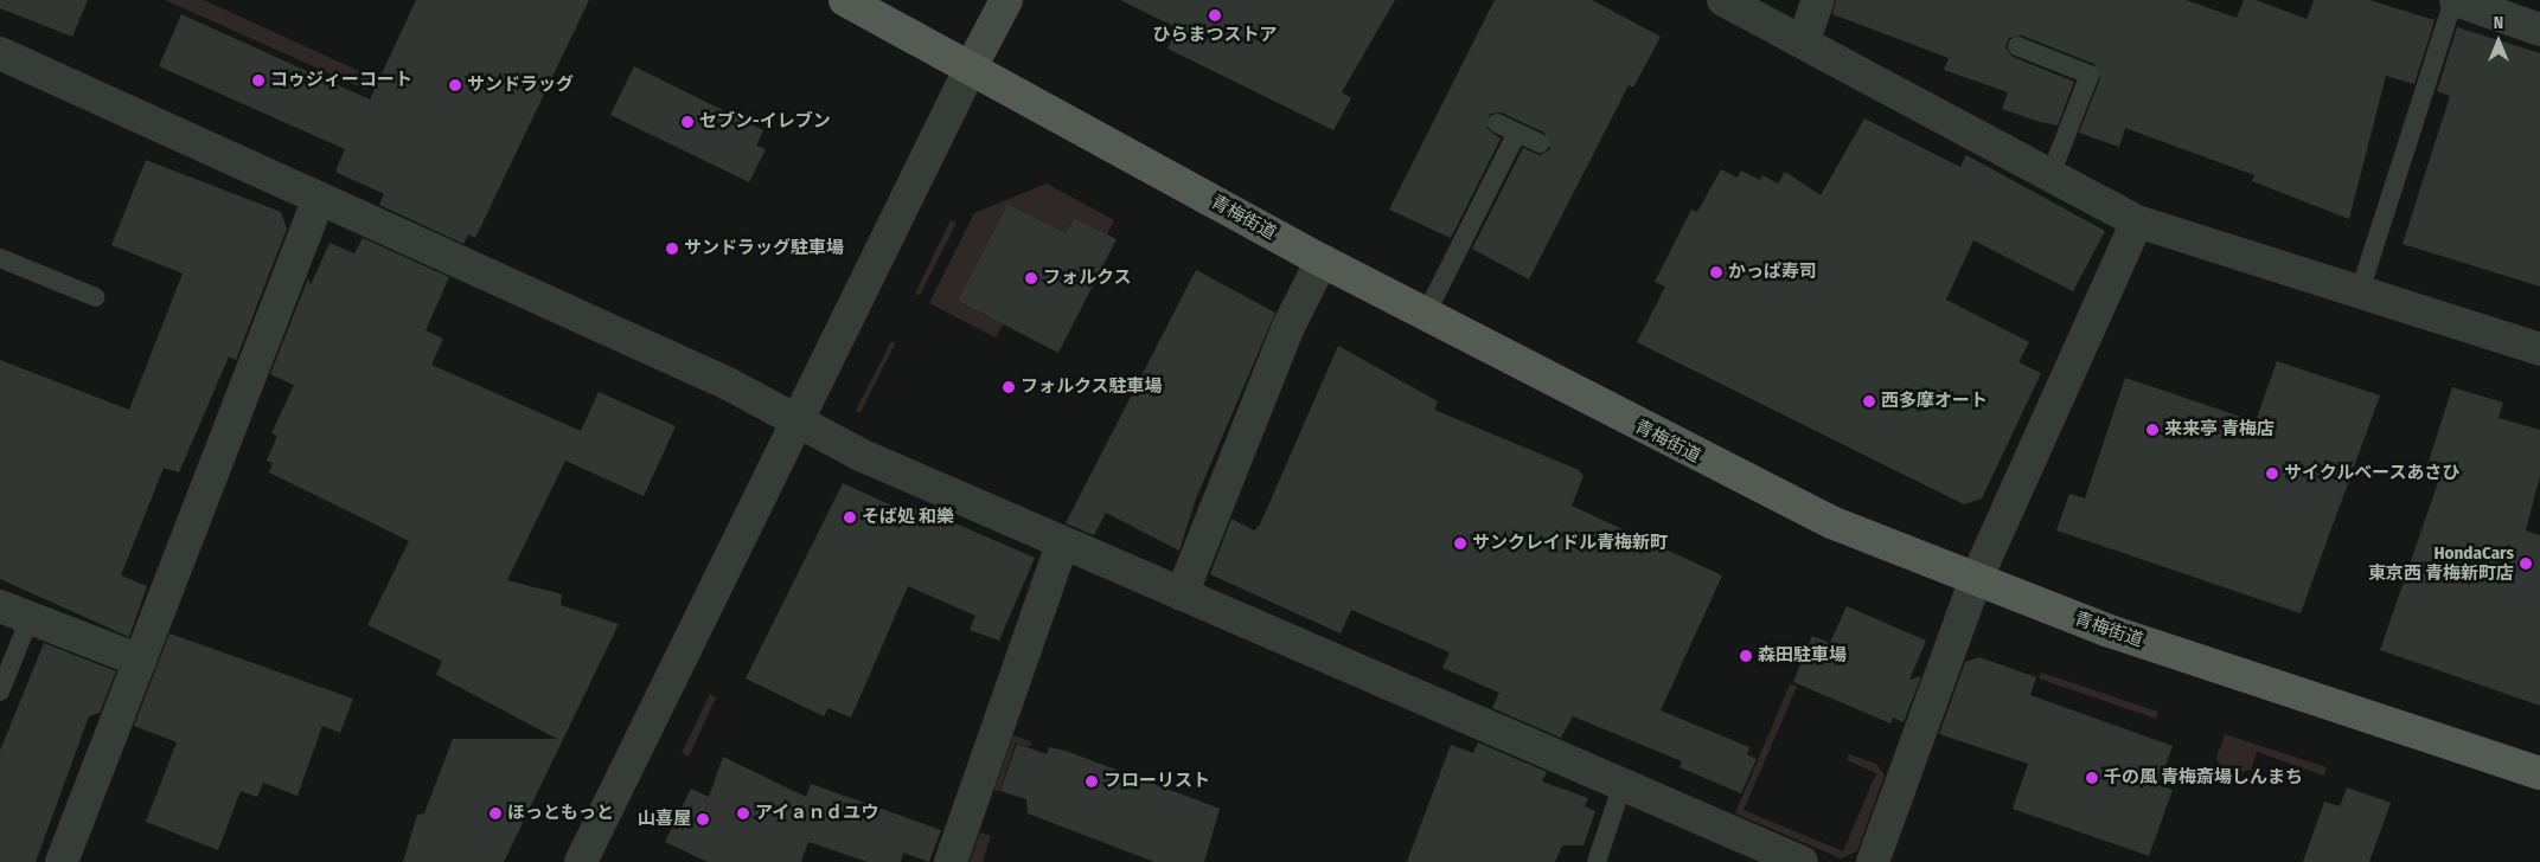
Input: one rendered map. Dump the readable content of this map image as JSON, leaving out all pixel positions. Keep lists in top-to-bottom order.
{
  "streets": {
    "main road": ["青梅街道"]
  },
  "places": [
    "ひらまつストア",
    "コゥジィーコート",
    "サンドラッグ",
    "セブン-イレブン",
    "サンドラッグ駐車場",
    "かっぱ寿司",
    "フォルクス",
    "フォルクス駐車場",
    "西多摩オート",
    "来来亭 青梅店",
    "サイクルベースあさひ",
    "そば処 和樂",
    "サンクレイドル青梅新町",
    "HondaCars 東京西 青梅新町店",
    "森田駐車場",
    "千の風 青梅斎場しんまち",
    "フローリスト",
    "ほっともっと",
    "アイａｎｄユウ",
    "山喜屋"
  ],
  "north": "top"
}
